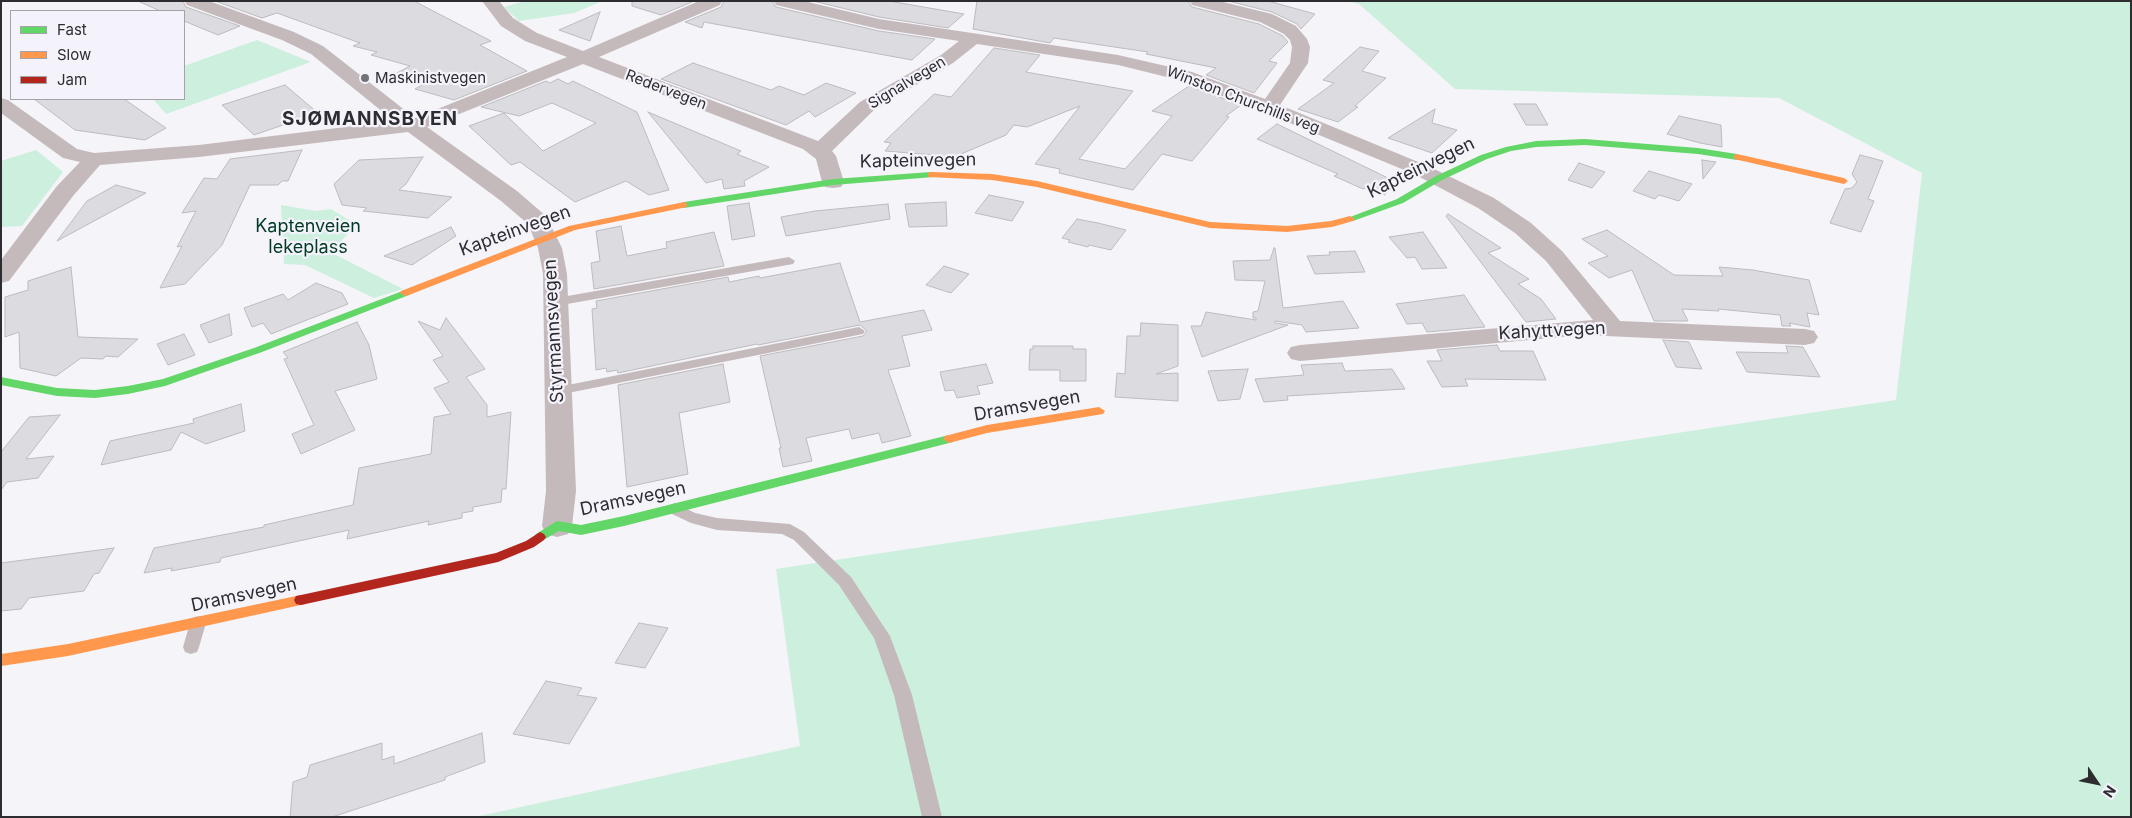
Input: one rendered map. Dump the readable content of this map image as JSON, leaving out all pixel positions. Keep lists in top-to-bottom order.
{
  "streets": {
    "street": [
      "Signalvegen",
      "Redervegen",
      "Winston Churchills veg",
      "Kapteinvegen",
      "Styrmannsvegen",
      "Kahyttvegen",
      "Dramsvegen"
    ]
  },
  "crossings": [
    ["Signalvegen", "Redervegen"],
    ["Signalvegen", "Winston Churchills veg"],
    ["Winston Churchills veg", "Kapteinvegen"],
    ["Winston Churchills veg", "Kahyttvegen"],
    ["Kapteinvegen", "Styrmannsvegen"],
    ["Styrmannsvegen", "Dramsvegen"]
  ],
  "districts": ["SJØMANNSBYEN"],
  "parks": ["Kaptenveien lekeplass"],
  "places": ["Maskinistvegen"],
  "legend": ["Fast", "Slow", "Jam"],
  "north": "bottom right"
}
